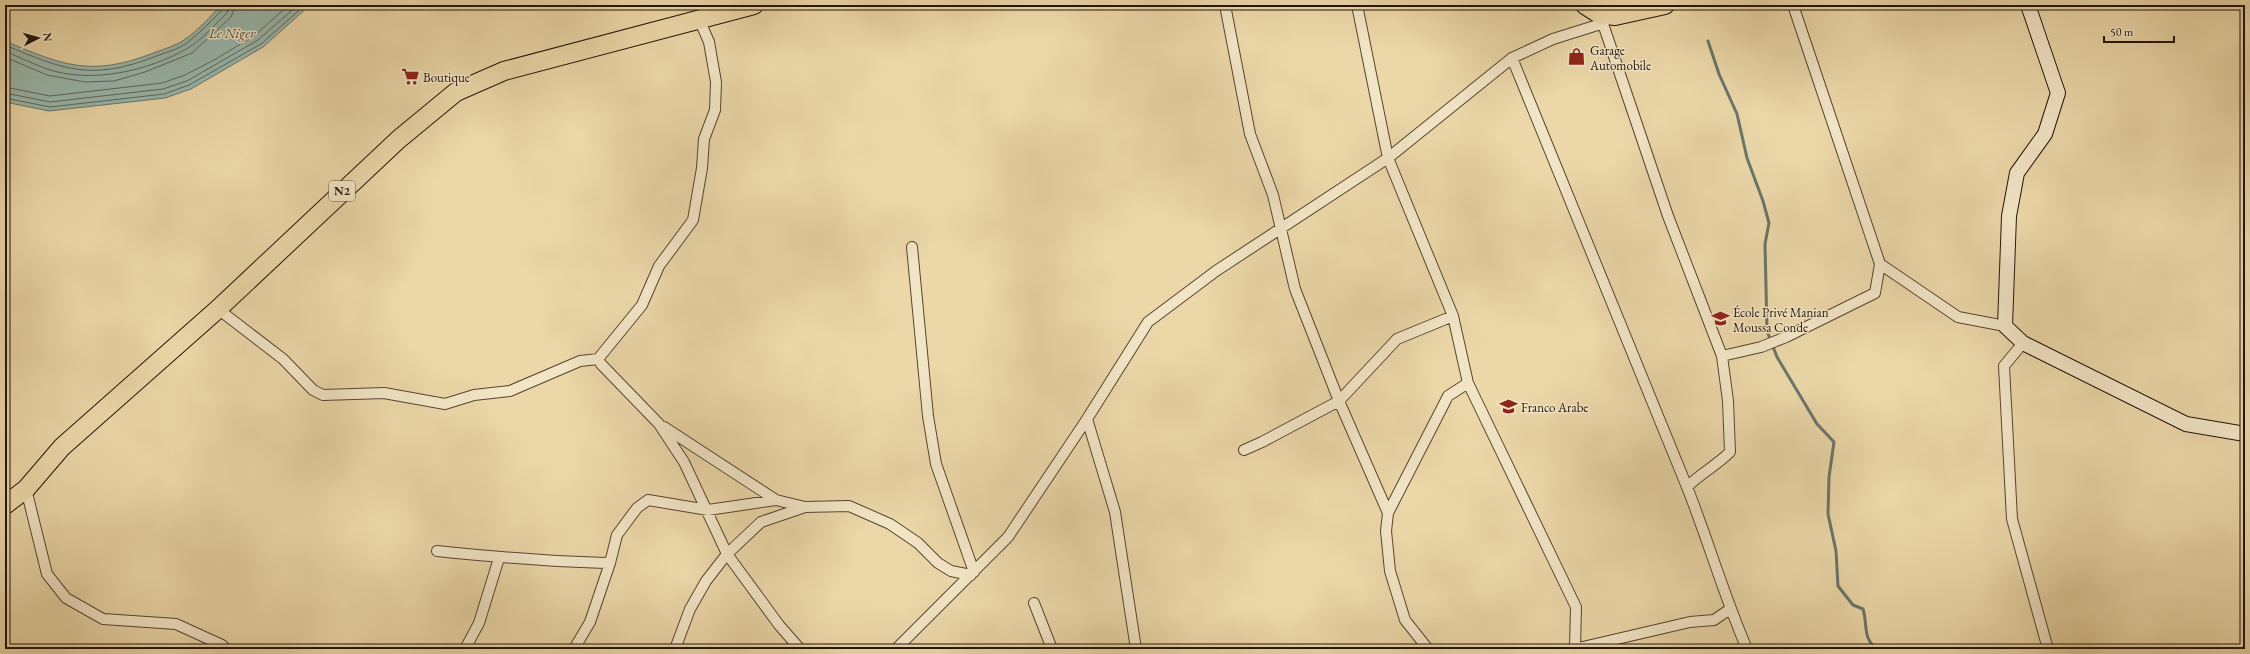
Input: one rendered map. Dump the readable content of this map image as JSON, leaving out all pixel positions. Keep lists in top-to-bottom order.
{
  "streets": {
    "highway": ["N2"]
  },
  "water": ["Le Niger"],
  "places": {
    "shop": ["Garage Automobile"],
    "supermarket": ["Boutique"],
    "school or university": ["École Privé Manian Moussa Conde", "Franco Arabe"]
  },
  "scale_bar": "50 m",
  "north": "right"
}
